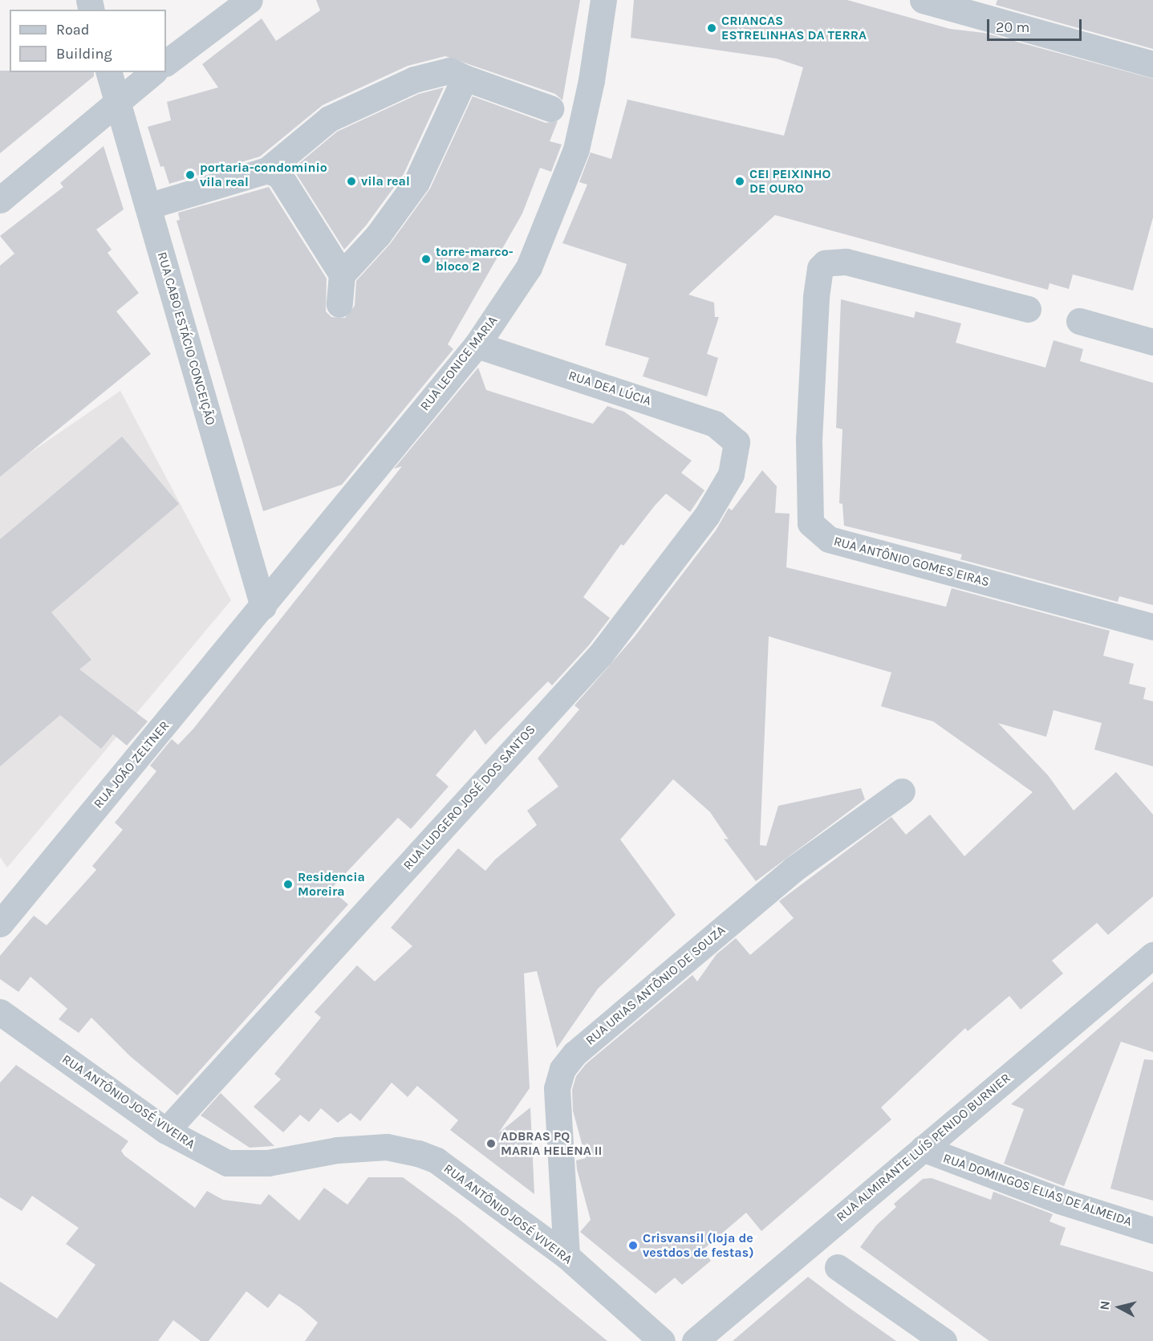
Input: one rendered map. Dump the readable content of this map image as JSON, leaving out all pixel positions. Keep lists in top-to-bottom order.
{
  "streets": {
    "street": [
      "RUA CABO ESTÁCIO CONCEIÇÃO",
      "RUA LEONICE MARIA",
      "RUA DEA LÚCIA",
      "RUA ANTÔNIO GOMES EIRAS",
      "RUA JOÃO ZELTNER",
      "RUA LUDGERO JOSÉ DOS SANTOS",
      "RUA URIAS ANTÔNIO DE SOUZA",
      "RUA ANTÔNIO JOSÉ VIVEIRA",
      "RUA ALMIRANTE LUÍS PENIDO BURNIER",
      "RUA DOMINGOS ELIAS DE ALMEIDA"
    ]
  },
  "crossings": [
    ["RUA CABO ESTÁCIO CONCEIÇÃO", "RUA LEONICE MARIA"],
    ["RUA CABO ESTÁCIO CONCEIÇÃO", "RUA JOÃO ZELTNER"],
    ["RUA LEONICE MARIA", "RUA DEA LÚCIA"],
    ["RUA LEONICE MARIA", "RUA JOÃO ZELTNER"],
    ["RUA DEA LÚCIA", "RUA LUDGERO JOSÉ DOS SANTOS"],
    ["RUA LUDGERO JOSÉ DOS SANTOS", "RUA ANTÔNIO JOSÉ VIVEIRA"],
    ["RUA URIAS ANTÔNIO DE SOUZA", "RUA ANTÔNIO JOSÉ VIVEIRA"],
    ["RUA ALMIRANTE LUÍS PENIDO BURNIER", "RUA DOMINGOS ELIAS DE ALMEIDA"]
  ],
  "places": [
    "CRIANCAS ESTRELINHAS DA TERRA",
    "portaria-condominio vila real",
    "vila real",
    "CEI PEIXINHO DE OURO",
    "torre-marco- bloco 2",
    "Residencia Moreira",
    "ADBRAS PQ MARIA HELENA II",
    "Crisvansil (loja de vestdos de festas)"
  ],
  "legend": ["Road", "Building"],
  "scale_bar": "20 m",
  "north": "left"
}
